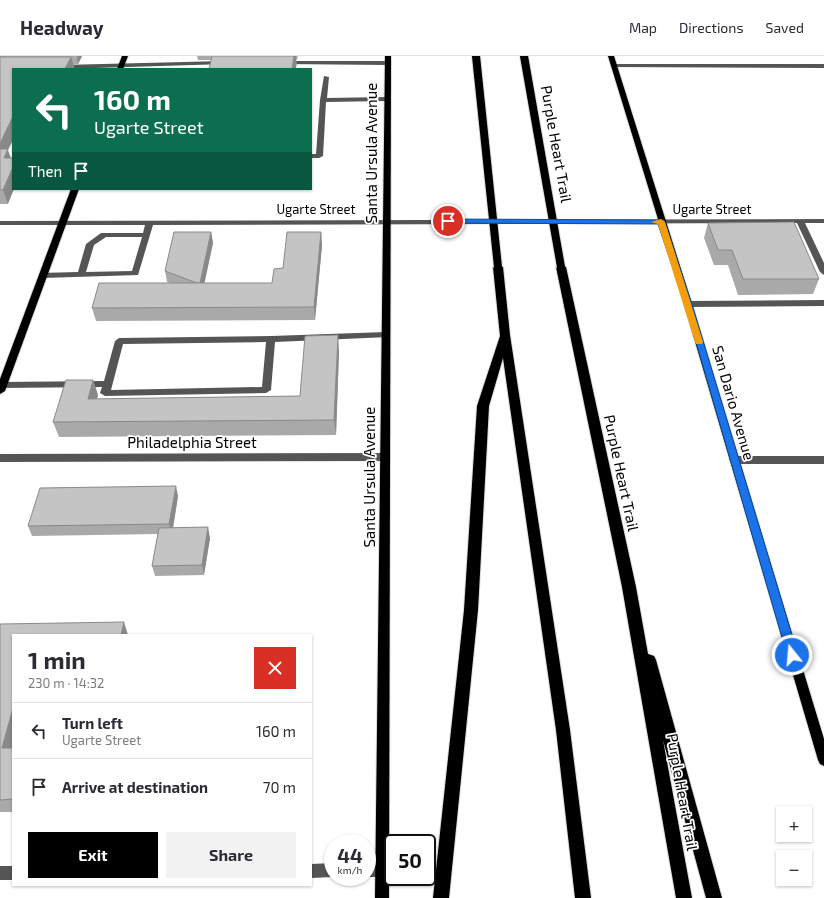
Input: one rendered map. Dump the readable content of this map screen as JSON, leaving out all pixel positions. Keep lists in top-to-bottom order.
{
  "streets": {
    "highway": ["Purple Heart Trail"],
    "main road": ["Santa Ursula Avenue", "San Dario Avenue"],
    "street": ["Ugarte Street", "Philadelphia Street"]
  },
  "crossings": [
    ["Santa Ursula Avenue", "Ugarte Street"],
    ["Santa Ursula Avenue", "Philadelphia Street"],
    ["Ugarte Street", "San Dario Avenue"]
  ],
  "page": {
    "header": "Headway",
    "nav": ["Map", "Directions", "Saved"],
    "turn": ["160 m", "Ugarte Street"],
    "then": "Then",
    "heading": ["1 min", "230 m · 14:32"],
    "list": [
      {
        "name": "Turn left",
        "note": "Ugarte Street",
        "value": "160 m"
      },
      {
        "name": "Arrive at destination",
        "value": "70 m"
      }
    ],
    "map_buttons": ["+", "−"],
    "buttons": ["Exit", "Share"],
    "speed": "44 km/h",
    "limit": "50"
  }
}
